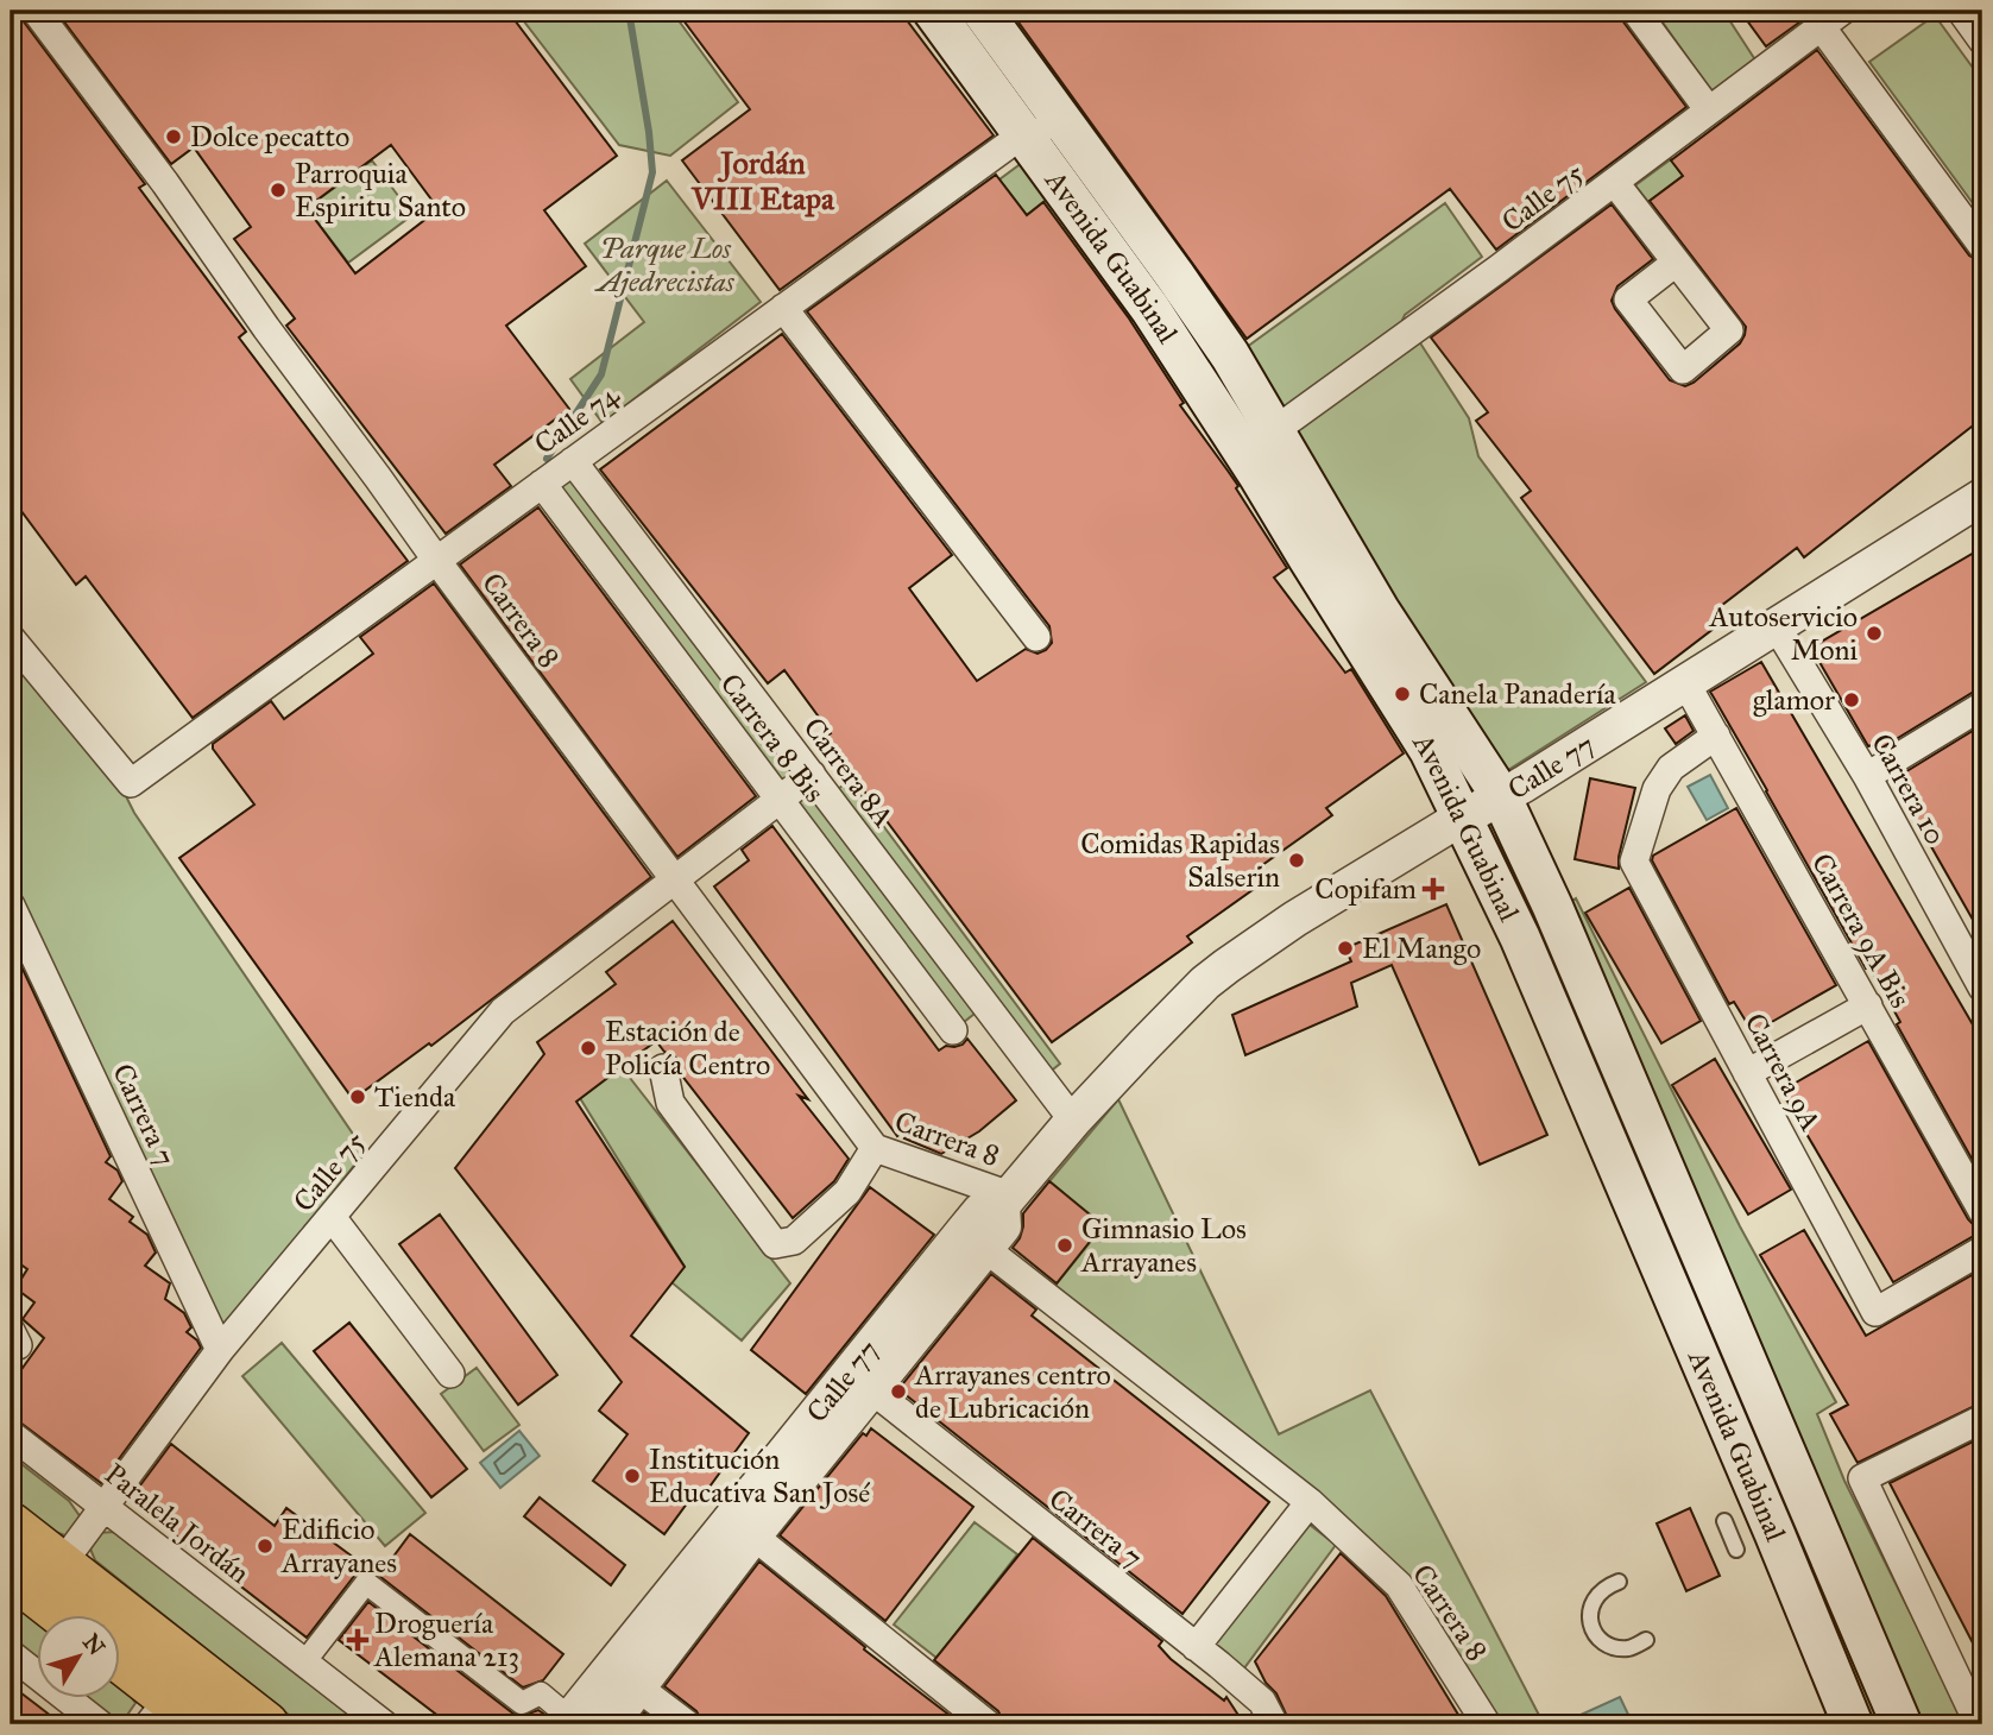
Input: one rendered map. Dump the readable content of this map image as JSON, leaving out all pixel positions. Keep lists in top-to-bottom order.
{
  "streets": {
    "main road": ["Avenida Guabinal"],
    "street": [
      "Calle 75",
      "Calle 74",
      "Carrera 8",
      "Carrera 8 Bis",
      "Calle 77",
      "Carrera 8A",
      "Carrera 10",
      "Carrera 9A Bis",
      "Carrera 9A",
      "Carrera 7",
      "Paralela Jordán"
    ]
  },
  "crossings": [
    ["Calle 75", "Avenida Guabinal"],
    ["Calle 75", "Carrera 8"],
    ["Calle 75", "Carrera 8 Bis"],
    ["Calle 75", "Carrera 8A"],
    ["Calle 75", "Carrera 7"],
    ["Calle 75", "Paralela Jordán"],
    ["Avenida Guabinal", "Calle 74"],
    ["Avenida Guabinal", "Calle 77"],
    ["Calle 74", "Carrera 8"],
    ["Calle 74", "Carrera 8 Bis"],
    ["Calle 74", "Carrera 8A"],
    ["Carrera 8", "Calle 77"],
    ["Calle 77", "Carrera 8A"],
    ["Calle 77", "Carrera 10"],
    ["Calle 77", "Carrera 9A Bis"],
    ["Calle 77", "Carrera 7"],
    ["Carrera 9A Bis", "Carrera 9A"]
  ],
  "districts": ["Jordán VIII Etapa"],
  "parks": ["Parque Los Ajedrecistas"],
  "places": {
    "other": [
      "Dolce pecatto",
      "Parroquia Espiritu Santo",
      "Autoservicio Moni",
      "Canela Panadería",
      "glamor",
      "Comidas Rapidas Salserin",
      "El Mango",
      "Estación de Policía Centro",
      "Tienda",
      "Gimnasio Los Arrayanes",
      "Arrayanes centro de Lubricación",
      "Institución Educativa San José",
      "Edificio Arrayanes"
    ],
    "health": ["Copifam", "Droguería Alemana 213"]
  },
  "north": "top right"
}
